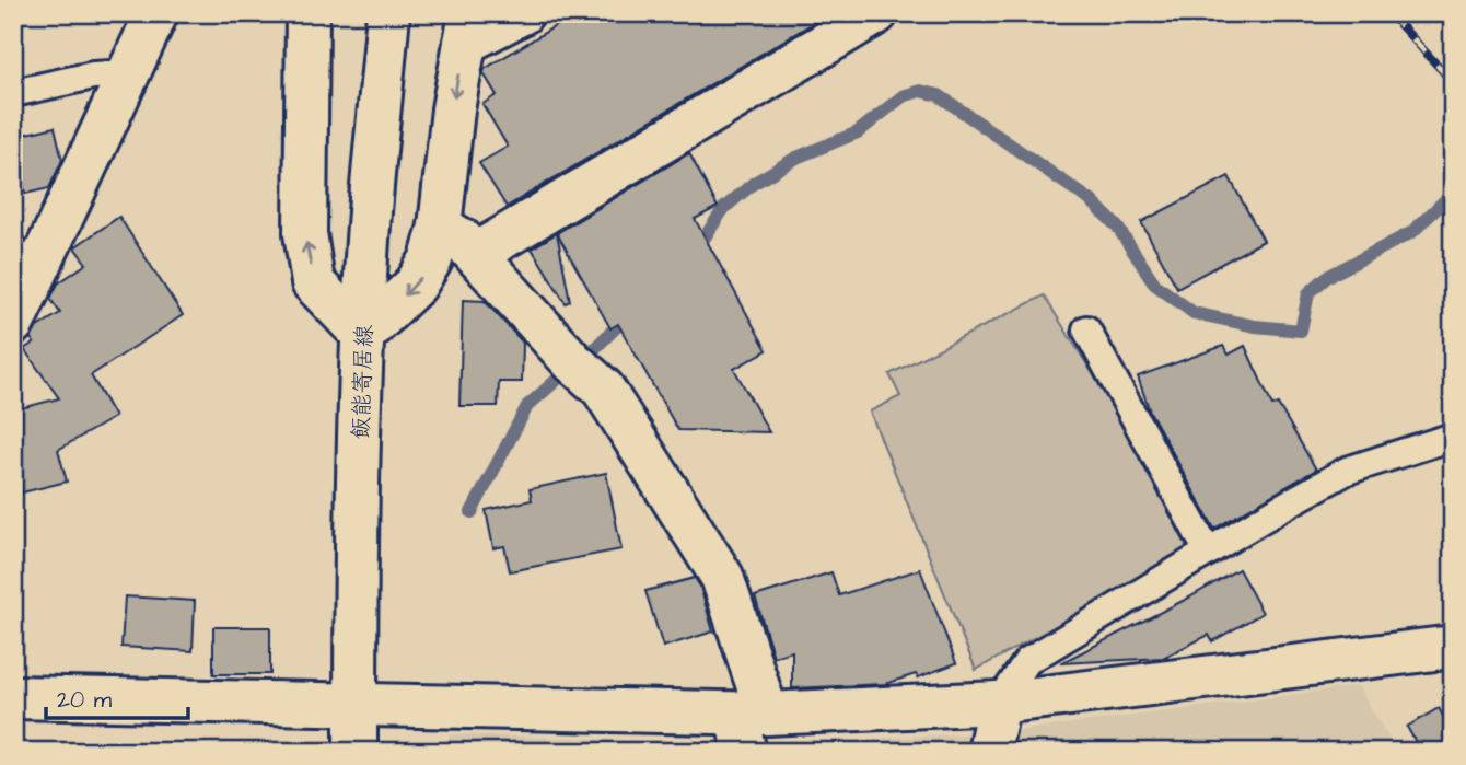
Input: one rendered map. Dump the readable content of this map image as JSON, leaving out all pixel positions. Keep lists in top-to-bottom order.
{
  "streets": {
    "street": ["飯能寄居線"]
  },
  "scale_bar": "20 m"
}
